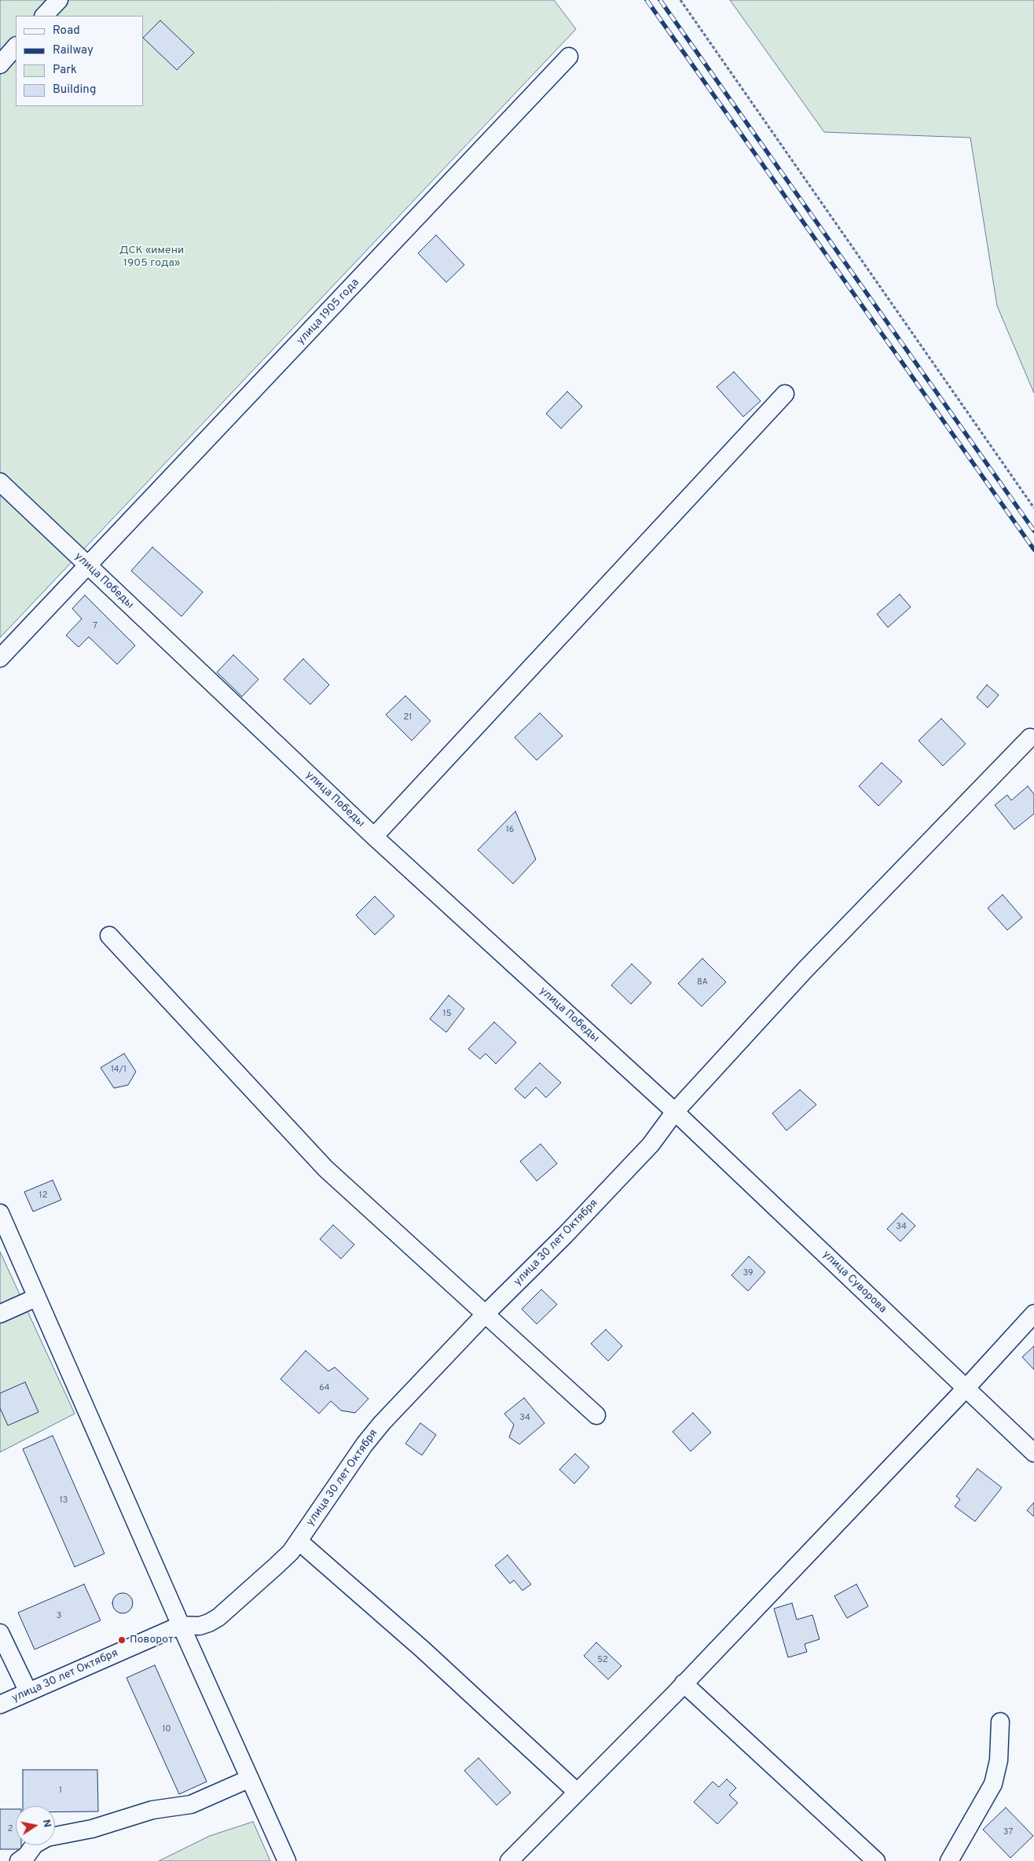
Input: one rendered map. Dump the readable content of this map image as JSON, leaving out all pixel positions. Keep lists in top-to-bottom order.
{
  "streets": {
    "street": [
      "улица 1905 года",
      "улица Победы",
      "улица 30 лет Октября",
      "улица Суворова"
    ]
  },
  "crossings": [
    ["улица 1905 года", "улица Победы"],
    ["улица Победы", "улица 30 лет Октября"],
    ["улица Победы", "улица Суворова"],
    ["улица 30 лет Октября", "улица Суворова"]
  ],
  "parks": ["ДСК «имени 1905 года»"],
  "places": ["Поворот"],
  "house_numbers": [
    "7",
    "21",
    "16",
    "8А",
    "15",
    "14/1",
    "12",
    "34",
    "39",
    "64",
    "34",
    "13",
    "3",
    "52",
    "10",
    "1",
    "2",
    "37"
  ],
  "legend": [
    "Road",
    "Railway",
    "Park",
    "Building"
  ],
  "north": "right"
}
